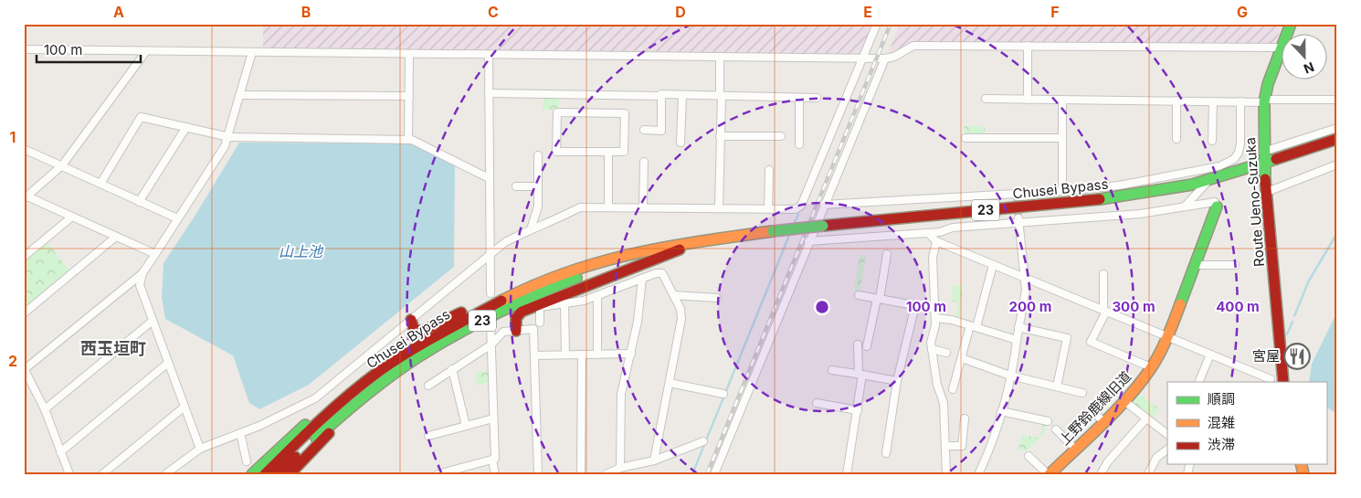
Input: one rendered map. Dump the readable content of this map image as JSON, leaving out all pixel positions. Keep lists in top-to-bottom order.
{
  "streets": {
    "main road": [
      "Chusei Bypass",
      "Route Ueno-Suzuka",
      "23",
      "上野鈴鹿線旧道"
    ]
  },
  "crossings": [
    ["Chusei Bypass", "Route Ueno-Suzuka"]
  ],
  "districts": ["西玉垣町"],
  "water": ["山上池"],
  "places": {
    "restaurant": ["宮屋"]
  },
  "legend": ["順調", "混雑", "渋滞"],
  "scale_bar": "100 m",
  "north": "bottom",
  "grid": {
    "columns": [
      "A",
      "B",
      "C",
      "D",
      "E",
      "F",
      "G"
    ],
    "rows": ["1", "2"]
  },
  "rings": [
    "100 m",
    "200 m",
    "300 m",
    "400 m"
  ]
}
